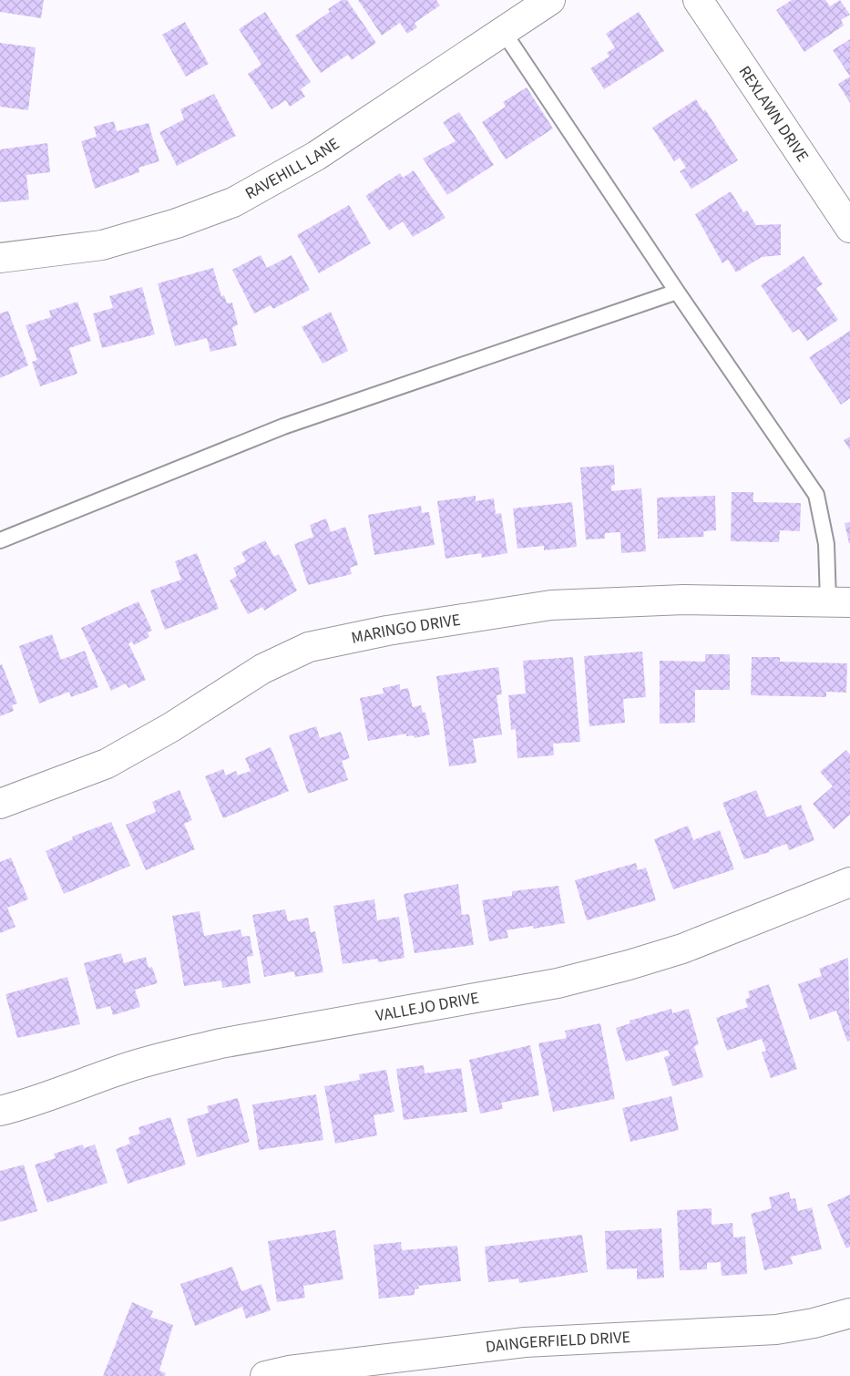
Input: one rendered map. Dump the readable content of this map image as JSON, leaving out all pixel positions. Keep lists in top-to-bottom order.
{
  "streets": {
    "street": [
      "REXLAWN DRIVE",
      "RAVEHILL LANE",
      "MARINGO DRIVE",
      "VALLEJO DRIVE",
      "DAINGERFIELD DRIVE"
    ]
  }
}
